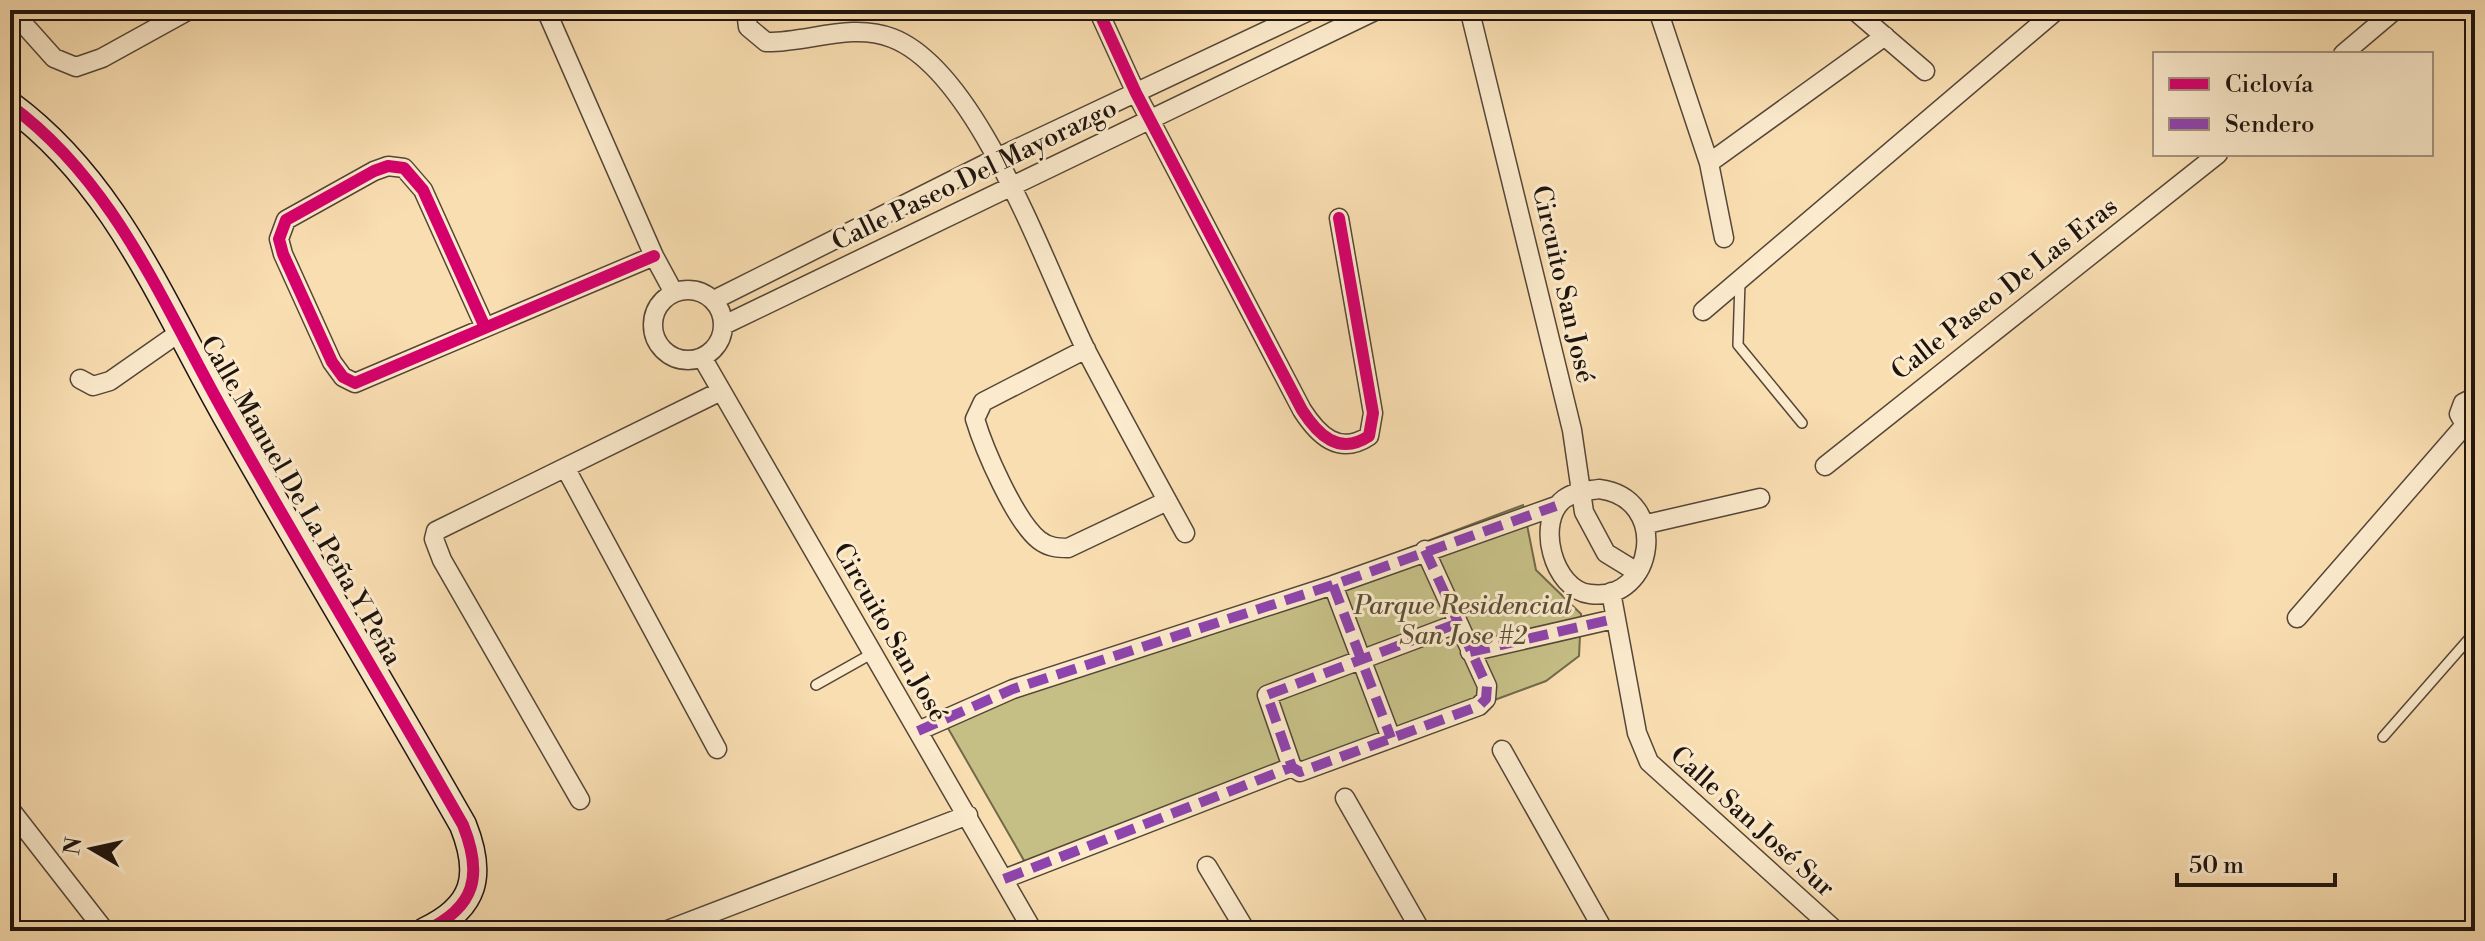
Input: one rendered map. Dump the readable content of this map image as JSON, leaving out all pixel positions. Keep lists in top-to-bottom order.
{
  "streets": {
    "street": [
      "Calle Paseo Del Mayorazgo",
      "Circuito San José",
      "Calle Paseo De Las Eras",
      "Calle Manuel De La Peña Y Peña",
      "Calle San José Sur"
    ]
  },
  "crossings": [
    ["Calle Paseo Del Mayorazgo", "Circuito San José"]
  ],
  "parks": ["Parque Residencial San Jose #2"],
  "legend": ["Ciclovía", "Sendero"],
  "scale_bar": "50 m",
  "north": "left"
}
